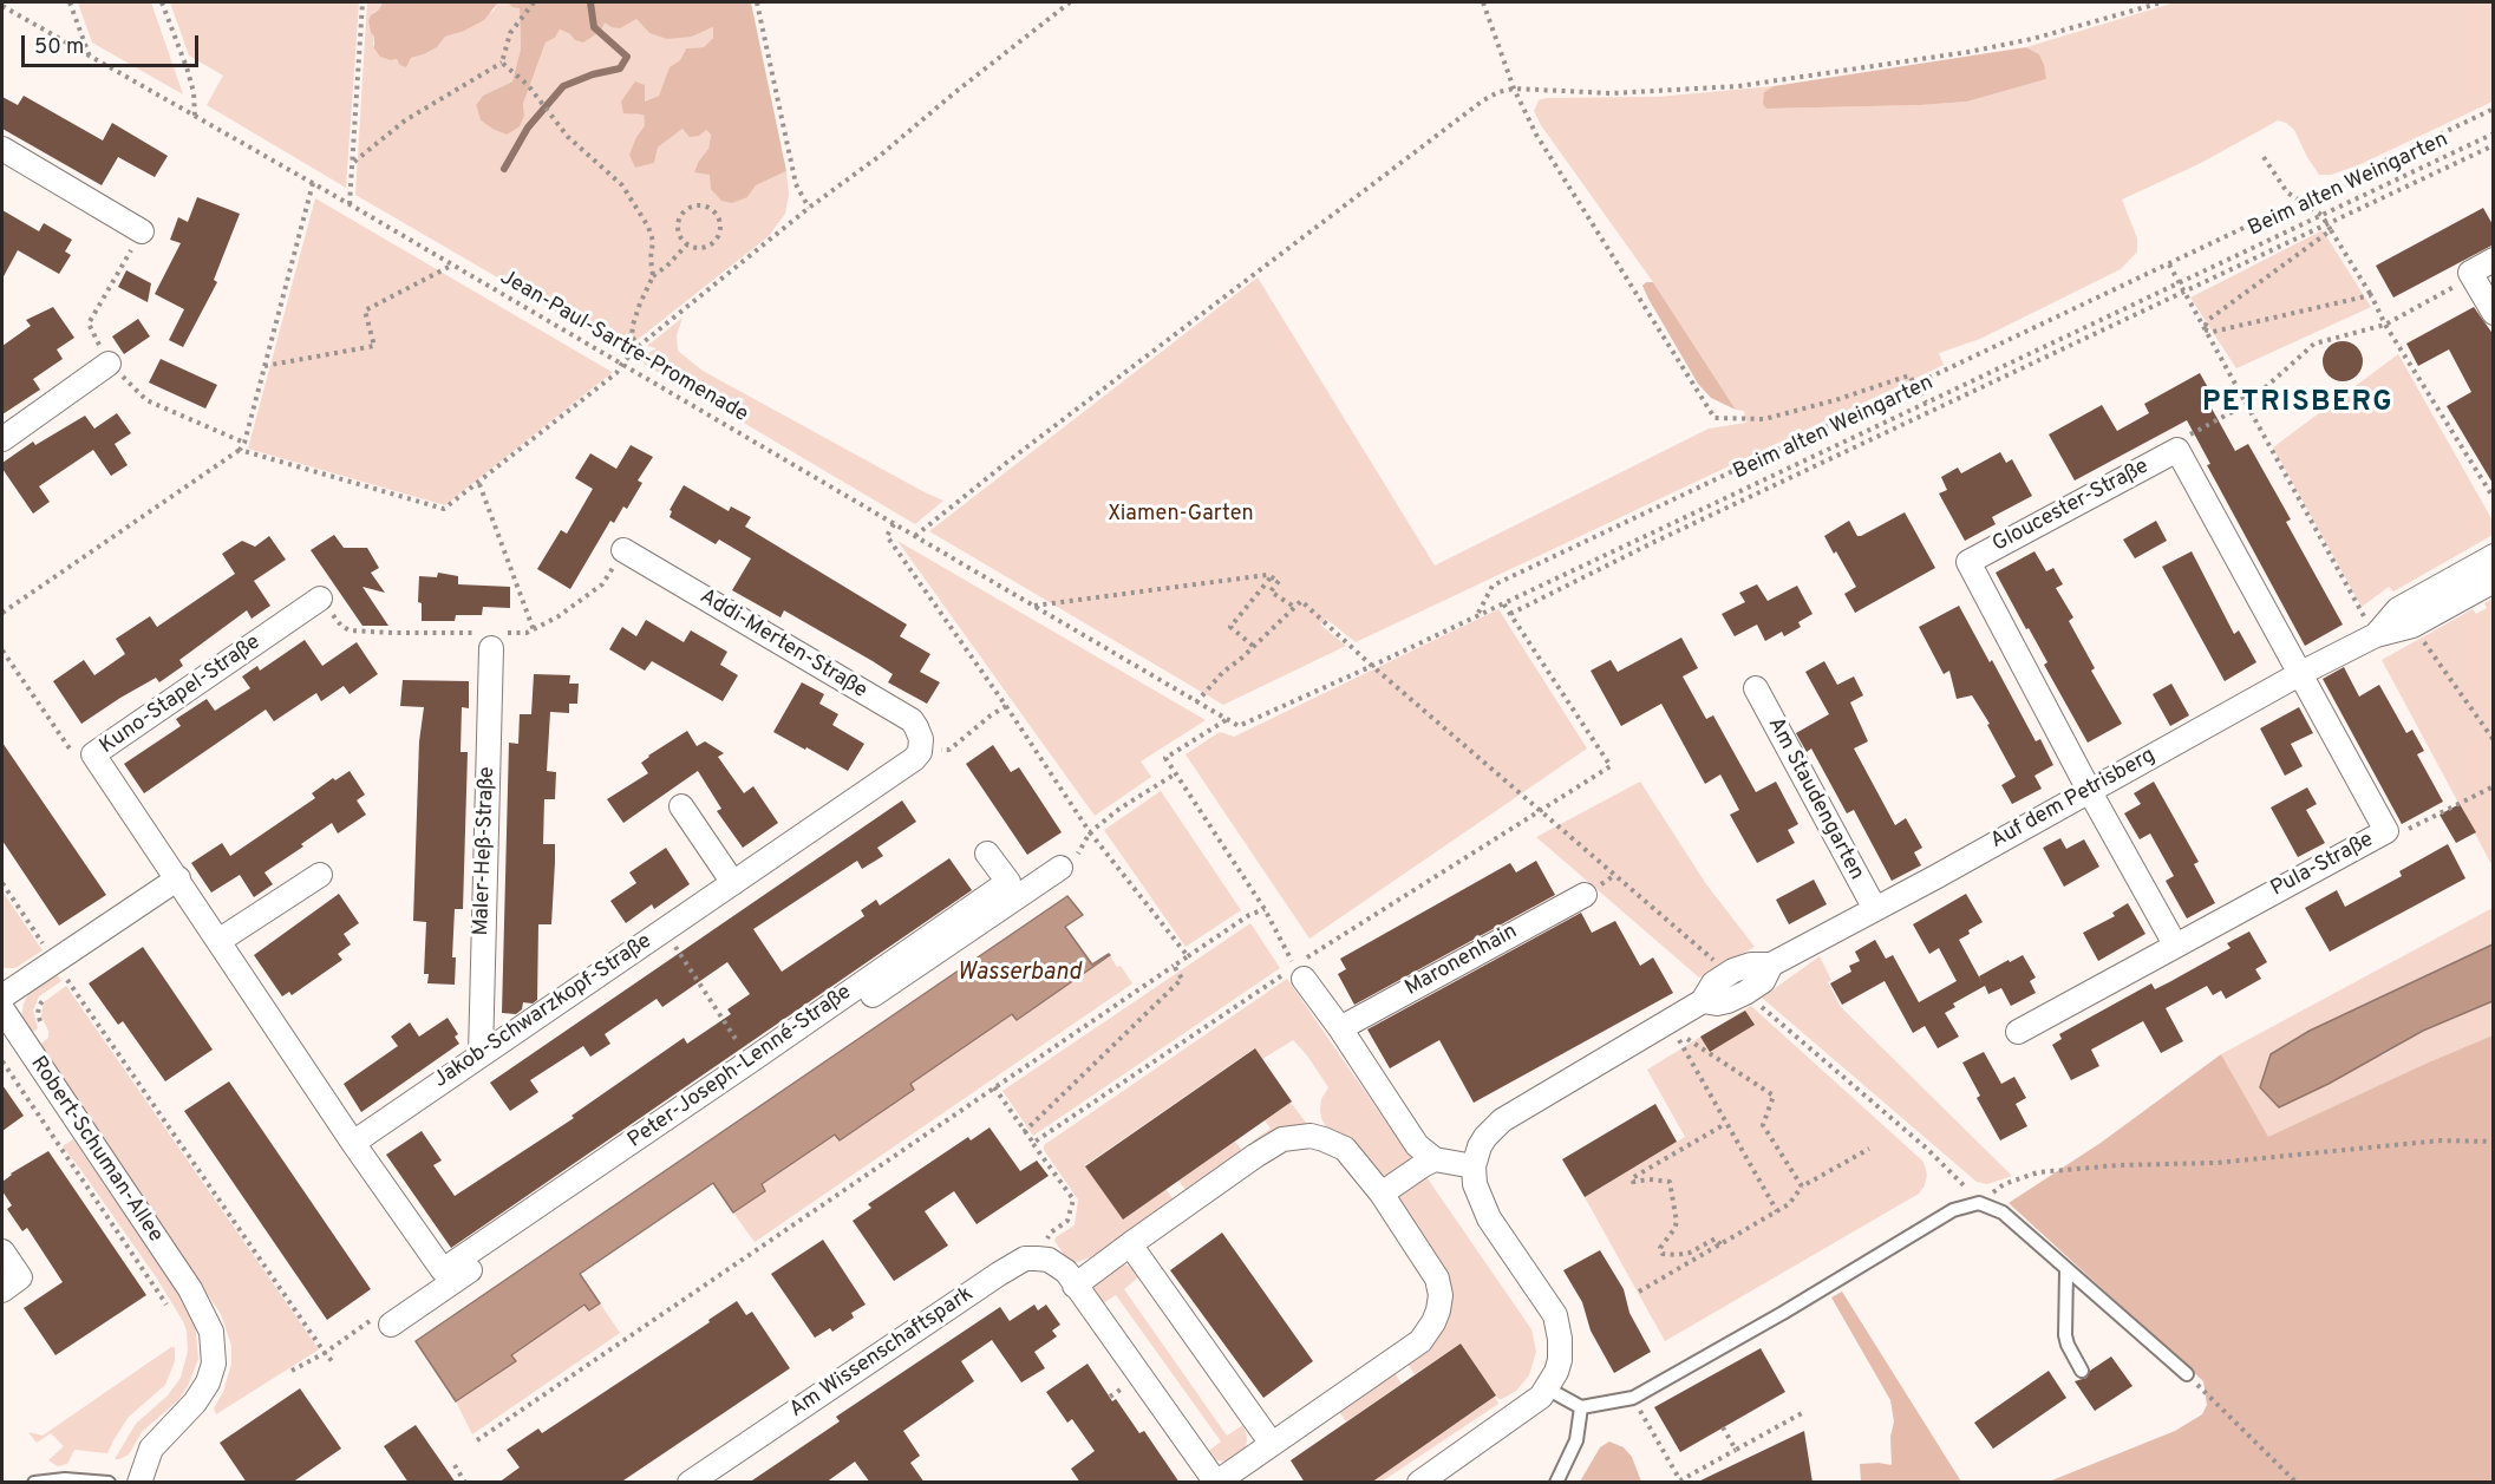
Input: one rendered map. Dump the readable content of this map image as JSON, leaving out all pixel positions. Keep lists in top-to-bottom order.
{
  "streets": {
    "street": [
      "Gloucester-Straße",
      "Addi-Merten-Straße",
      "Kuno-Stapel-Straße",
      "Am Staudengarten",
      "Auf dem Petrisberg",
      "Maler-Heß-Straße",
      "Pula-Straße",
      "Maronenhain",
      "Jakob-Schwarzkopf-Straße",
      "Peter-Joseph-Lenné-Straße",
      "Robert-Schuman-Allee",
      "Am Wissenschaftspark"
    ],
    "path": ["Beim alten Weingarten", "Jean-Paul-Sartre-Promenade"]
  },
  "crossings": [
    ["Beim alten Weingarten", "Jean-Paul-Sartre-Promenade"],
    ["Gloucester-Straße", "Auf dem Petrisberg"],
    ["Addi-Merten-Straße", "Jakob-Schwarzkopf-Straße"],
    ["Kuno-Stapel-Straße", "Jakob-Schwarzkopf-Straße"],
    ["Kuno-Stapel-Straße", "Peter-Joseph-Lenné-Straße"],
    ["Am Staudengarten", "Auf dem Petrisberg"],
    ["Auf dem Petrisberg", "Pula-Straße"],
    ["Maler-Heß-Straße", "Jakob-Schwarzkopf-Straße"]
  ],
  "districts": ["PETRISBERG"],
  "water": ["Wasserband"],
  "parks": ["Xiamen-Garten"],
  "scale_bar": "50 m"
}
